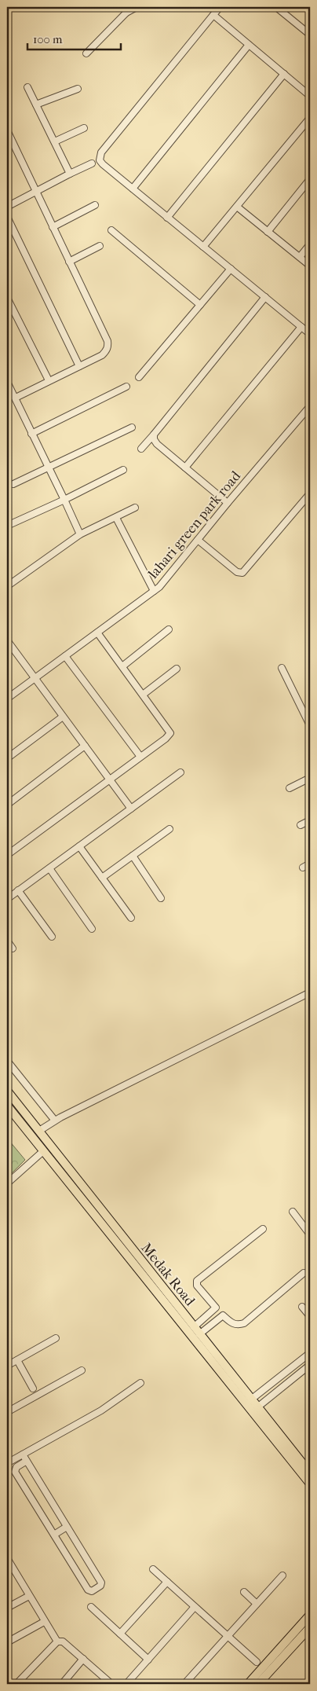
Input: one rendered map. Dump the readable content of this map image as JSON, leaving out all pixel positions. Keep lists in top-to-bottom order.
{
  "streets": {
    "main road": ["Medak Road"],
    "street": ["lahari green park road"]
  },
  "scale_bar": "100 m"
}
